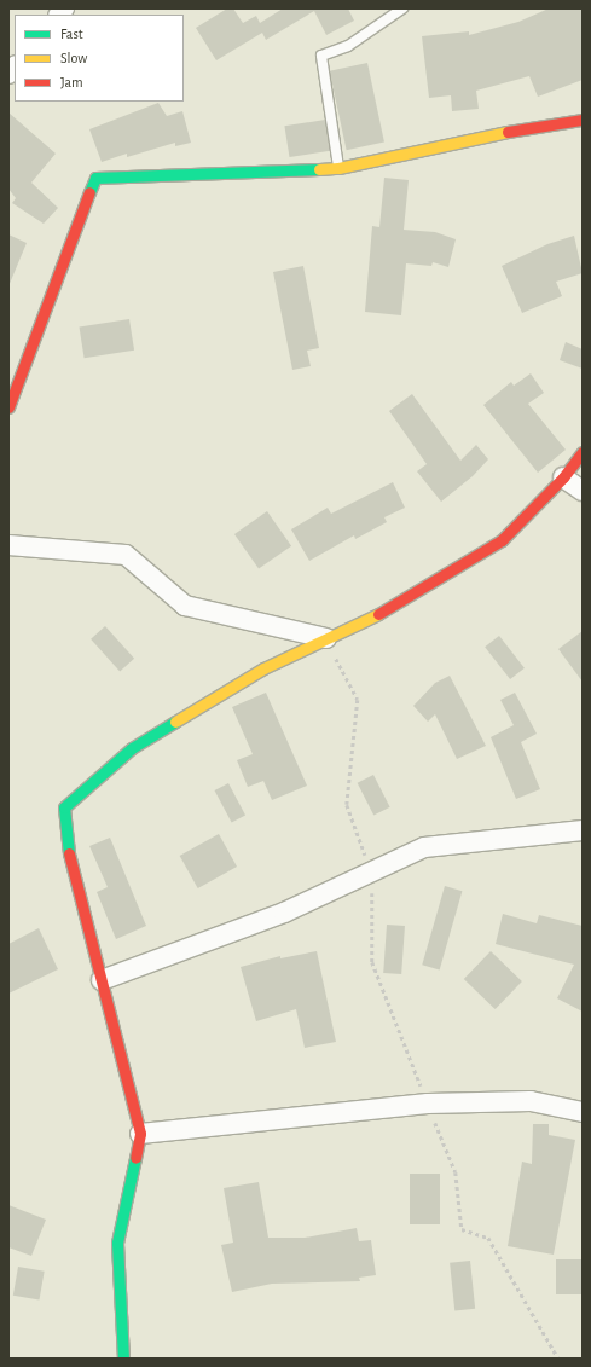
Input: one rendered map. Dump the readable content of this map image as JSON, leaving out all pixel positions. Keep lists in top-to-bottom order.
{
  "legend": ["Fast", "Slow", "Jam"]
}
